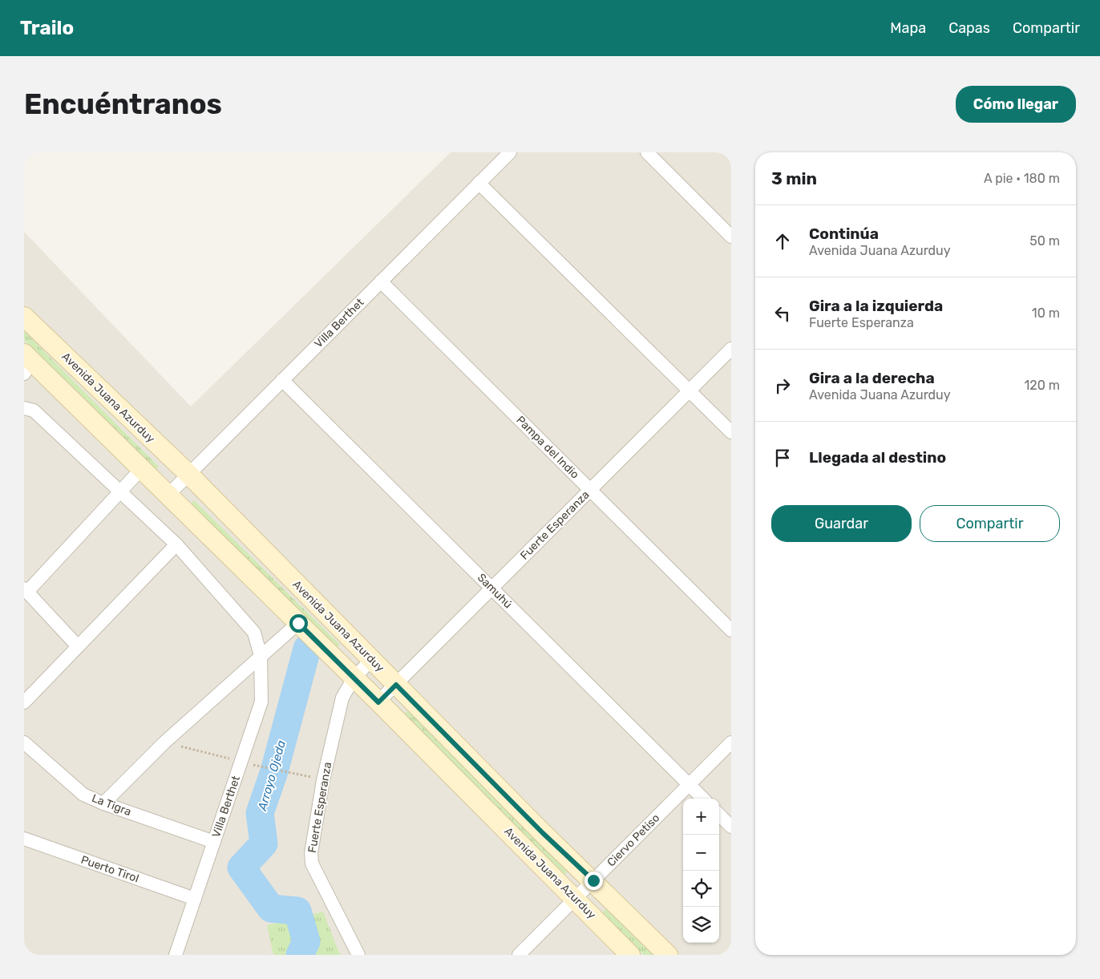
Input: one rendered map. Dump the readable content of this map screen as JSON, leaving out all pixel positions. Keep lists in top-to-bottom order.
{
  "streets": {
    "main road": ["Avenida Juana Azurduy"],
    "street": [
      "Villa Berthet",
      "Pampa del Indio",
      "Fuerte Esperanza",
      "Samuhú",
      "La Tigra",
      "Ciervo Petiso",
      "Puerto Tirol"
    ]
  },
  "crossings": [
    ["Villa Berthet", "Avenida Juana Azurduy"],
    ["Villa Berthet", "Pampa del Indio"],
    ["Villa Berthet", "Samuhú"],
    ["Villa Berthet", "La Tigra"],
    ["Villa Berthet", "Puerto Tirol"],
    ["Avenida Juana Azurduy", "Fuerte Esperanza"],
    ["Avenida Juana Azurduy", "Ciervo Petiso"],
    ["Pampa del Indio", "Fuerte Esperanza"],
    ["Fuerte Esperanza", "Samuhú"],
    ["Samuhú", "Ciervo Petiso"]
  ],
  "water": ["Arroyo Ojeda"],
  "page": {
    "header": "Trailo",
    "nav": ["Mapa", "Capas", "Compartir"],
    "buttons": [
      "Cómo llegar",
      ["Guardar", "Compartir"]
    ],
    "title": "Encuéntranos",
    "heading": ["3 min", "A pie · 180 m"],
    "list": [
      ["Continúa", "Avenida Juana Azurduy", "50 m"],
      ["Gira a la izquierda", "Fuerte Esperanza", "10 m"],
      ["Gira a la derecha", "Avenida Juana Azurduy", "120 m"],
      "Llegada al destino"
    ],
    "map_buttons": ["+", "−"]
  }
}
